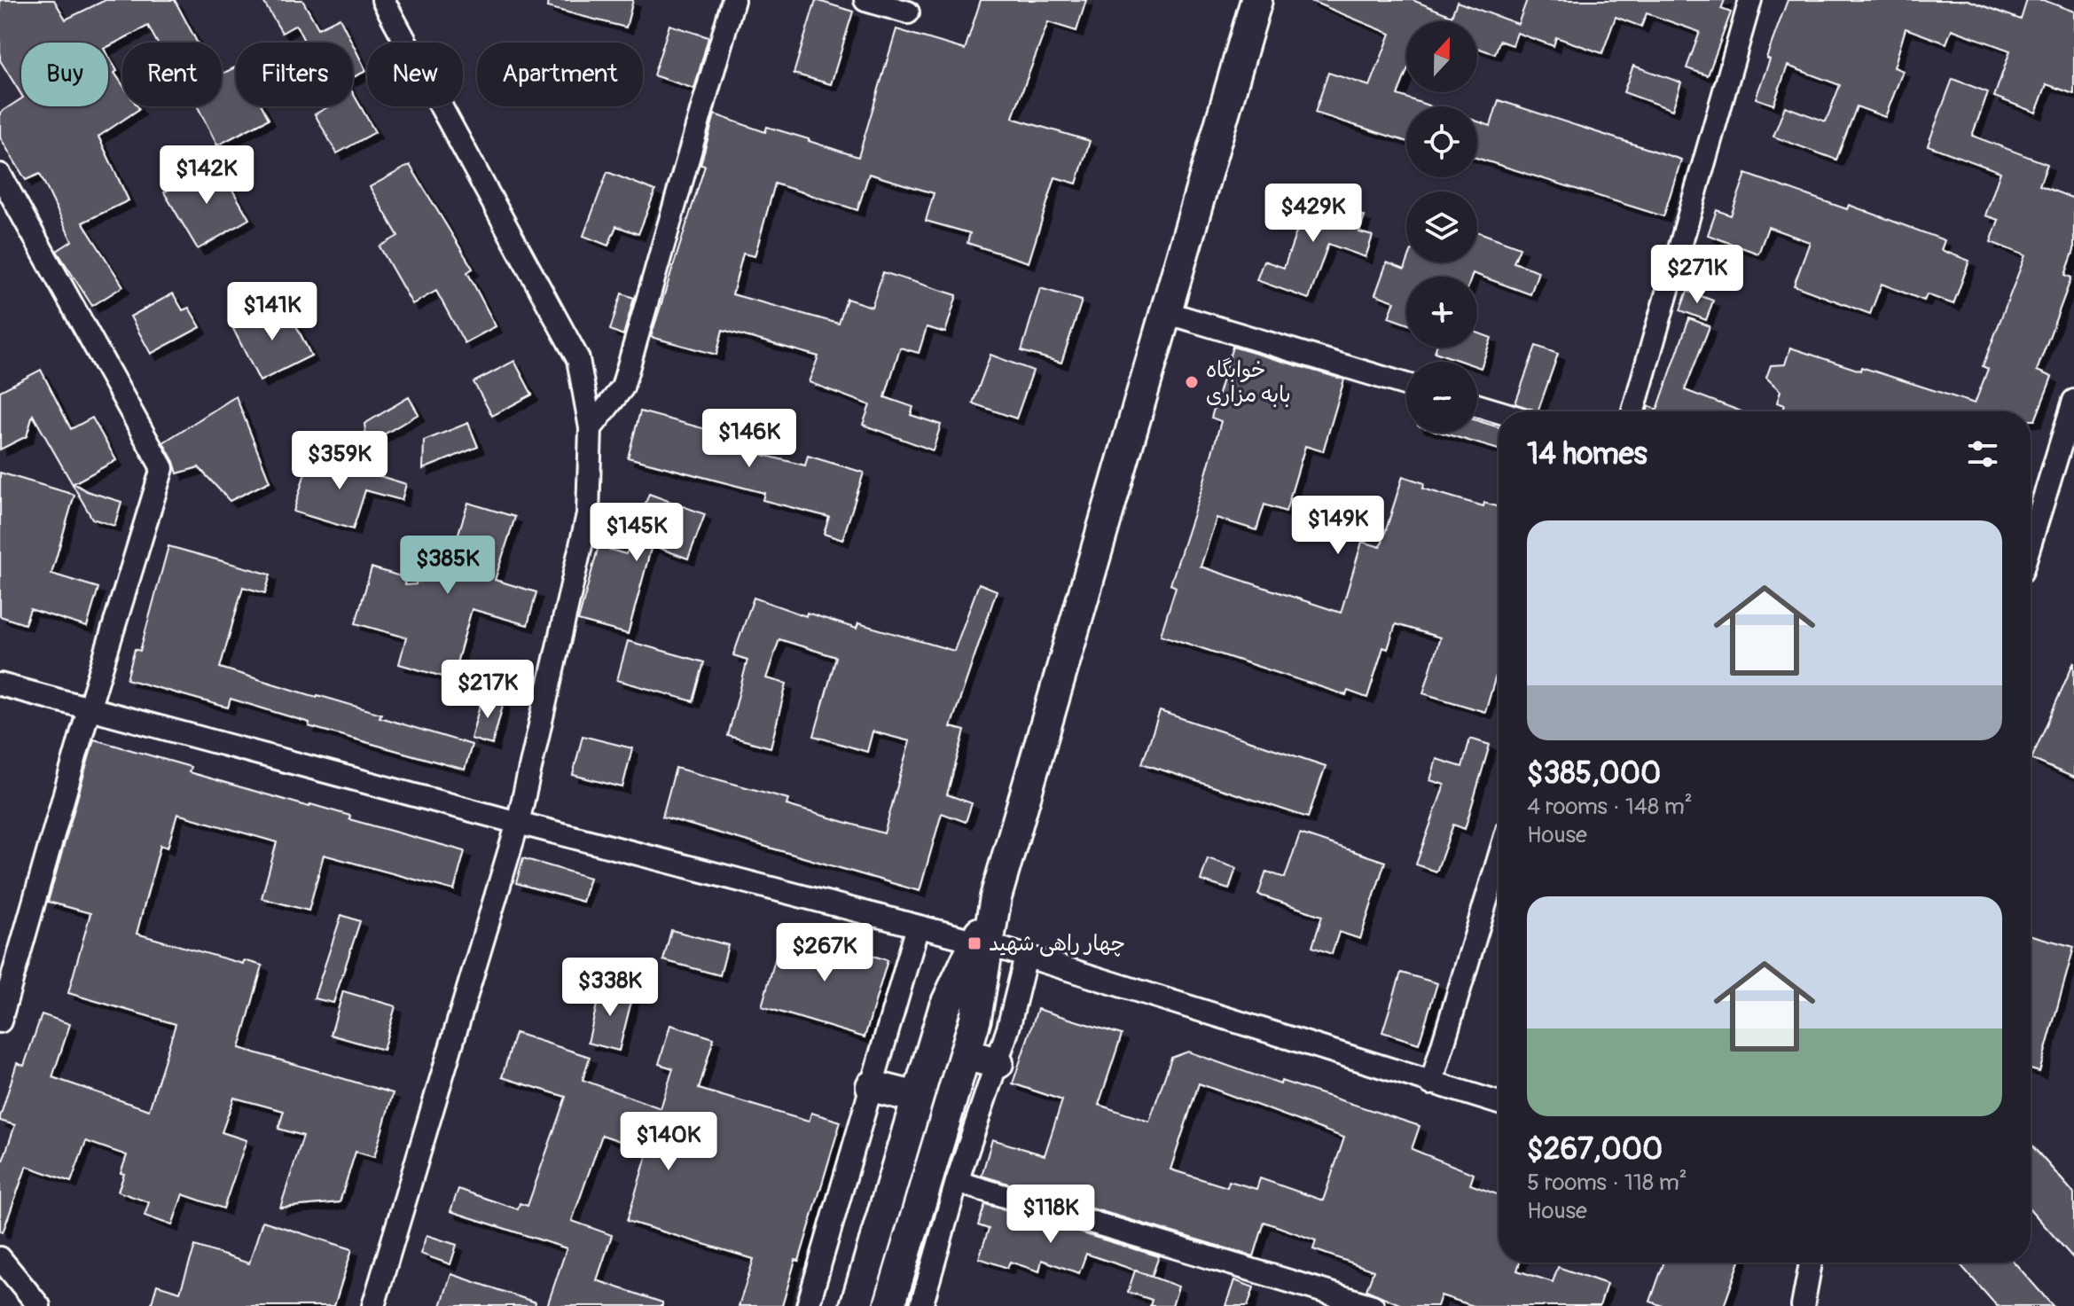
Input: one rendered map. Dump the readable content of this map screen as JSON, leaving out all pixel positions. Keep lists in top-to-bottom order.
{
  "places": {
    "other": ["خوابگاه بابه مزاری"],
    "transit": ["چهار راهی شهید"]
  },
  "north": "top",
  "page": {
    "map_buttons": ["+", "−"],
    "chip": [
      "Buy",
      "Rent",
      "Filters",
      "New",
      "Apartment"
    ],
    "price": [
      "$142K",
      "$429K",
      "$271K",
      "$141K",
      "$146K",
      "$359K",
      "$149K",
      "$145K",
      "$385K",
      "$217K",
      "$267K",
      "$338K",
      "$140K",
      "$118K"
    ],
    "heading": "14 homes",
    "list": [
      {
        "name": "$385,000",
        "note": "4 rooms · 148 m² · House"
      },
      {
        "name": "$267,000",
        "note": "5 rooms · 118 m² · House"
      }
    ]
  }
}
